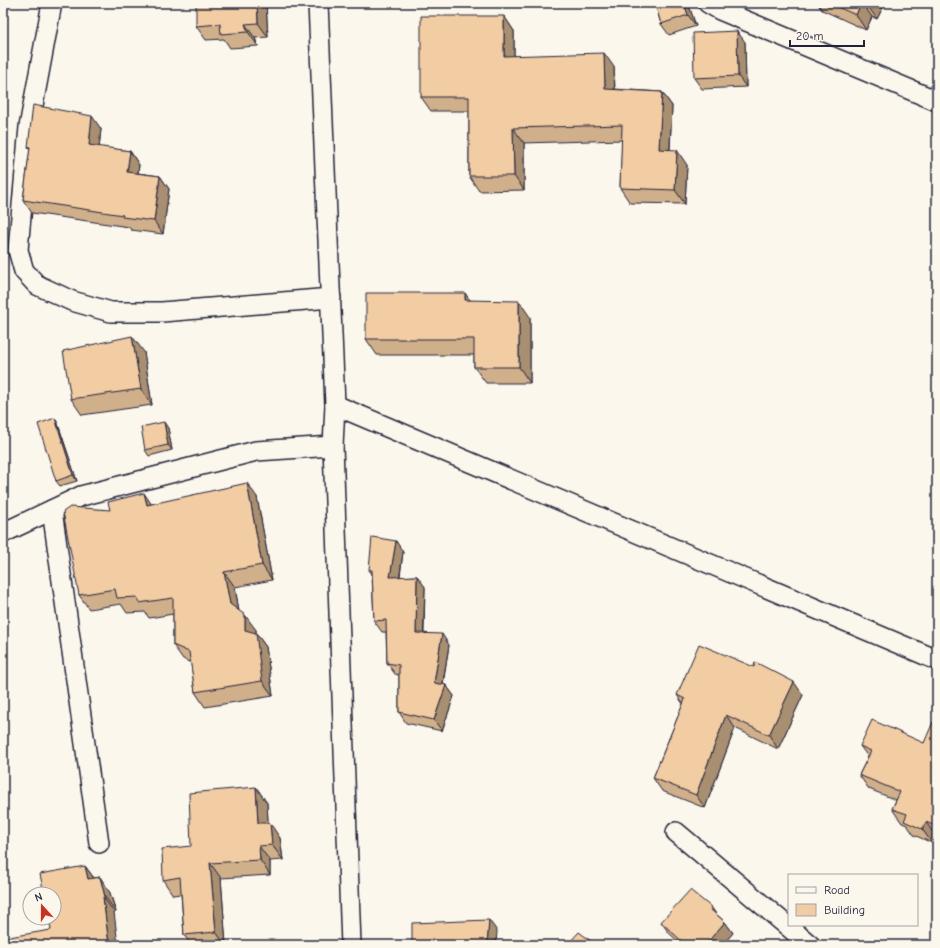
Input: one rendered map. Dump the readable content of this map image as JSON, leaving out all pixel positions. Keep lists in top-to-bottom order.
{
  "legend": ["Road", "Building"],
  "scale_bar": "20 m",
  "north": "top"
}
